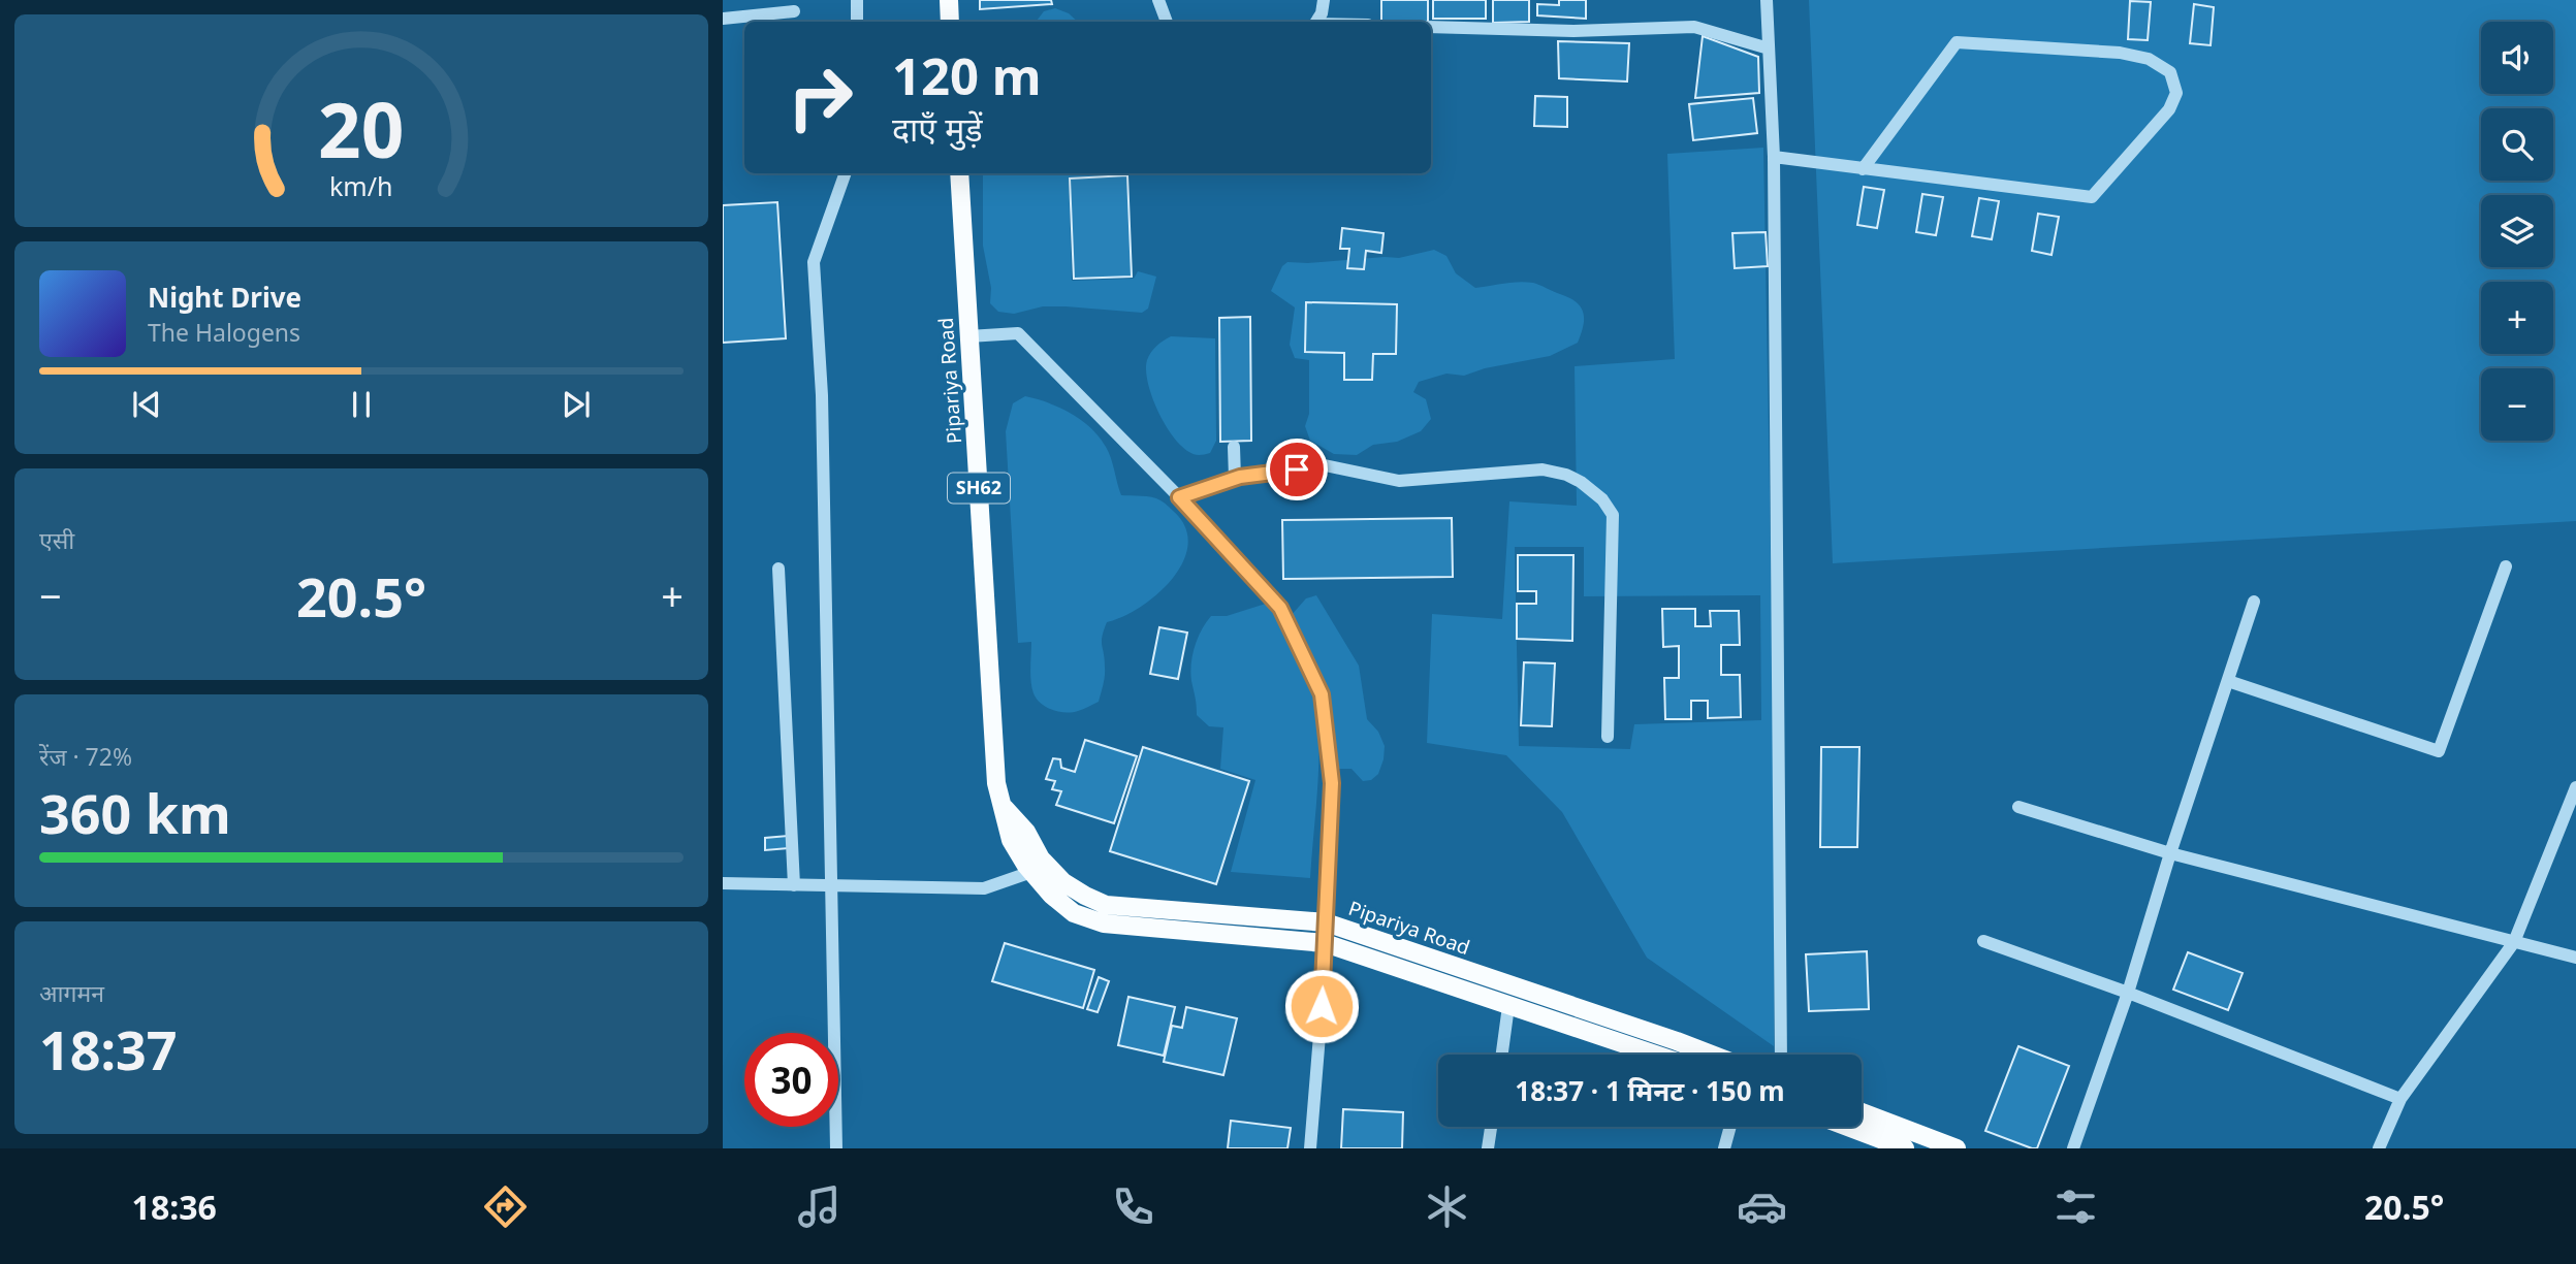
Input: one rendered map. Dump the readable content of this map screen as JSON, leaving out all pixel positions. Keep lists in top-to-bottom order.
{
  "streets": {
    "main road": ["Pipariya Road", "SH62"]
  },
  "page": {
    "map_buttons": ["+", "−"],
    "turn": ["120 m", "दाएँ मुड़ें"],
    "song": ["Night Drive", "The Halogens"],
    "tile": [
      "एसी",
      ["रेंज · 72%", "360 km"],
      ["आगमन", "18:37"]
    ],
    "heat": ["−", "20.5°", "+"],
    "limit": "30",
    "trip": "18:37 · 1 मिनट · 150 m",
    "tabs": ["18:36", "20.5°"],
    "gauge": ["20", "km/h"]
  }
}
